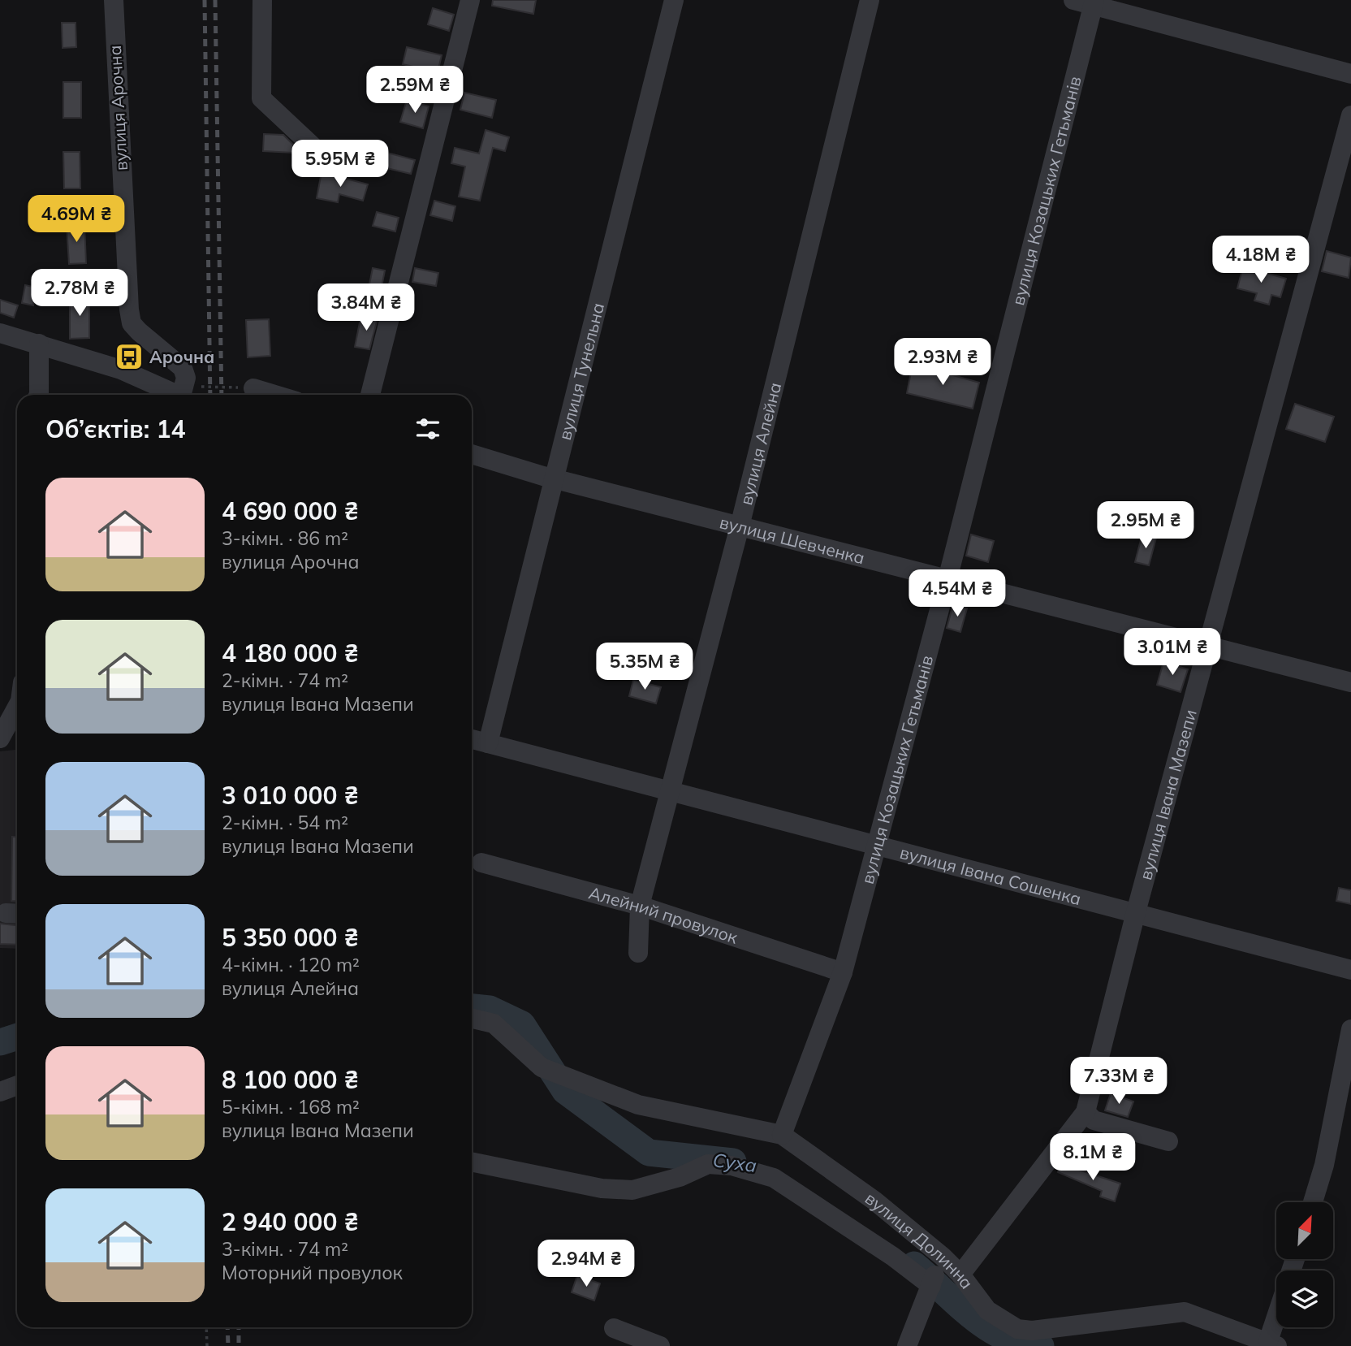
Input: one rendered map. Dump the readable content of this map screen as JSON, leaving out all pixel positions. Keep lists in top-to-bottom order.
{
  "streets": {
    "street": [
      "вулиця Арочна",
      "вулиця Козацьких Гетьманів",
      "вулиця Тунельна",
      "вулиця Алейна",
      "вулиця Шевченка",
      "вулиця Івана Мазепи",
      "вулиця Івана Сошенка",
      "Алейний провулок",
      "вулиця Долинна"
    ]
  },
  "crossings": [
    ["вулиця Козацьких Гетьманів", "вулиця Шевченка"],
    ["вулиця Козацьких Гетьманів", "вулиця Івана Сошенка"],
    ["вулиця Козацьких Гетьманів", "Алейний провулок"],
    ["вулиця Козацьких Гетьманів", "вулиця Долинна"],
    ["вулиця Тунельна", "вулиця Шевченка"],
    ["вулиця Тунельна", "вулиця Івана Сошенка"],
    ["вулиця Алейна", "вулиця Шевченка"],
    ["вулиця Алейна", "вулиця Івана Сошенка"],
    ["вулиця Алейна", "Алейний провулок"],
    ["вулиця Шевченка", "вулиця Івана Мазепи"],
    ["вулиця Івана Мазепи", "вулиця Івана Сошенка"],
    ["вулиця Івана Мазепи", "вулиця Долинна"]
  ],
  "water": ["Суха"],
  "places": {
    "bus stop": ["Арочна"]
  },
  "north": "top right",
  "page": {
    "price": [
      "2.59M ₴",
      "5.95M ₴",
      "4.69M ₴",
      "4.18M ₴",
      "2.78M ₴",
      "3.84M ₴",
      "2.93M ₴",
      "2.95M ₴",
      "4.54M ₴",
      "3.01M ₴",
      "5.35M ₴",
      "7.33M ₴",
      "8.1M ₴",
      "2.94M ₴"
    ],
    "heading": "Об’єктів: 14",
    "list": [
      {
        "name": "4 690 000 ₴",
        "note": "3-кімн. · 86 m² · вулиця Арочна"
      },
      {
        "name": "4 180 000 ₴",
        "note": "2-кімн. · 74 m² · вулиця Івана Мазепи"
      },
      {
        "name": "3 010 000 ₴",
        "note": "2-кімн. · 54 m² · вулиця Івана Мазепи"
      },
      {
        "name": "5 350 000 ₴",
        "note": "4-кімн. · 120 m² · вулиця Алейна"
      },
      {
        "name": "8 100 000 ₴",
        "note": "5-кімн. · 168 m² · вулиця Івана Мазепи"
      },
      {
        "name": "2 940 000 ₴",
        "note": "3-кімн. · 74 m² · Моторний провулок"
      }
    ]
  }
}
